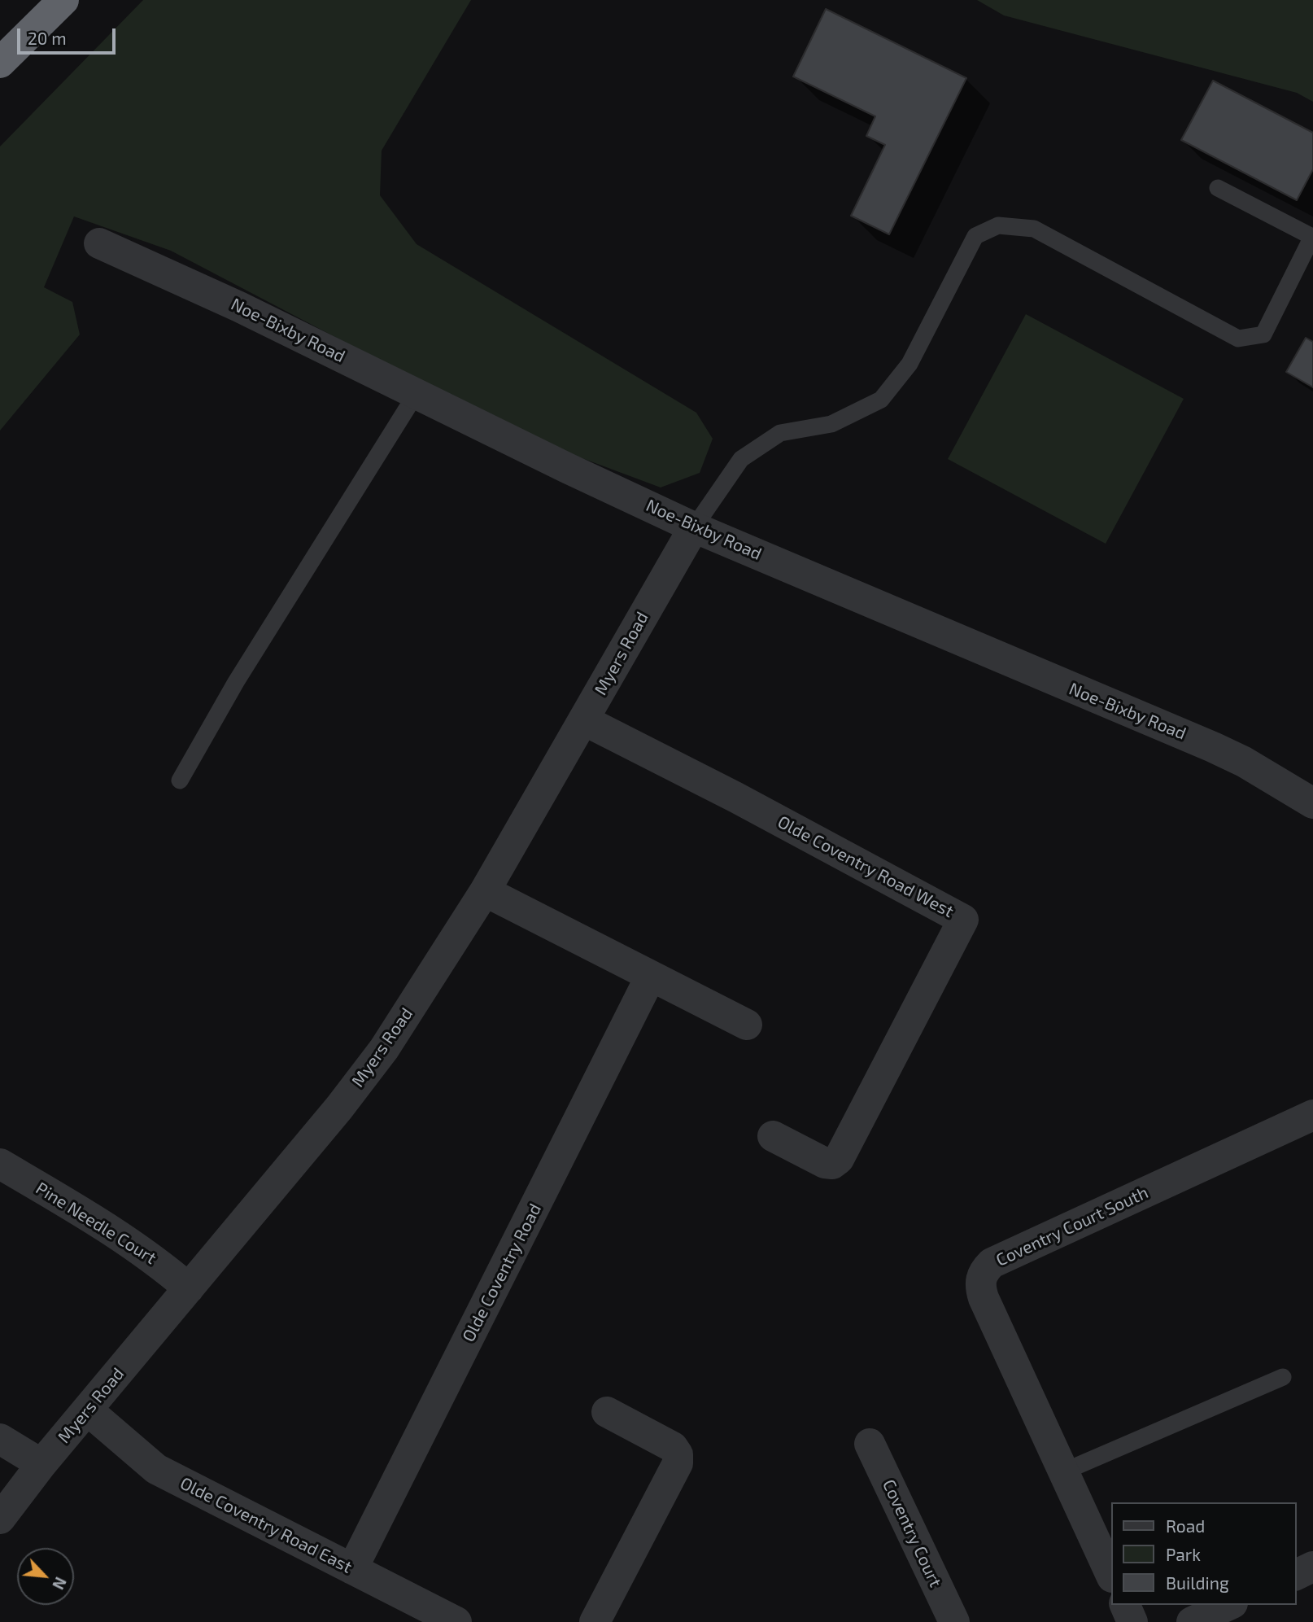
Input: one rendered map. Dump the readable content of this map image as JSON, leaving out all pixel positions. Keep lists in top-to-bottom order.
{
  "streets": {
    "street": [
      "Noe-Bixby Road",
      "Myers Road",
      "Olde Coventry Road West",
      "Pine Needle Court",
      "Coventry Court South",
      "Olde Coventry Road",
      "Olde Coventry Road East",
      "Coventry Court"
    ]
  },
  "crossings": [
    ["Noe-Bixby Road", "Myers Road"],
    ["Myers Road", "Olde Coventry Road West"],
    ["Myers Road", "Pine Needle Court"],
    ["Myers Road", "Olde Coventry Road East"],
    ["Olde Coventry Road", "Olde Coventry Road East"]
  ],
  "legend": ["Road", "Park", "Building"],
  "scale_bar": "20 m",
  "north": "bottom right"
}
